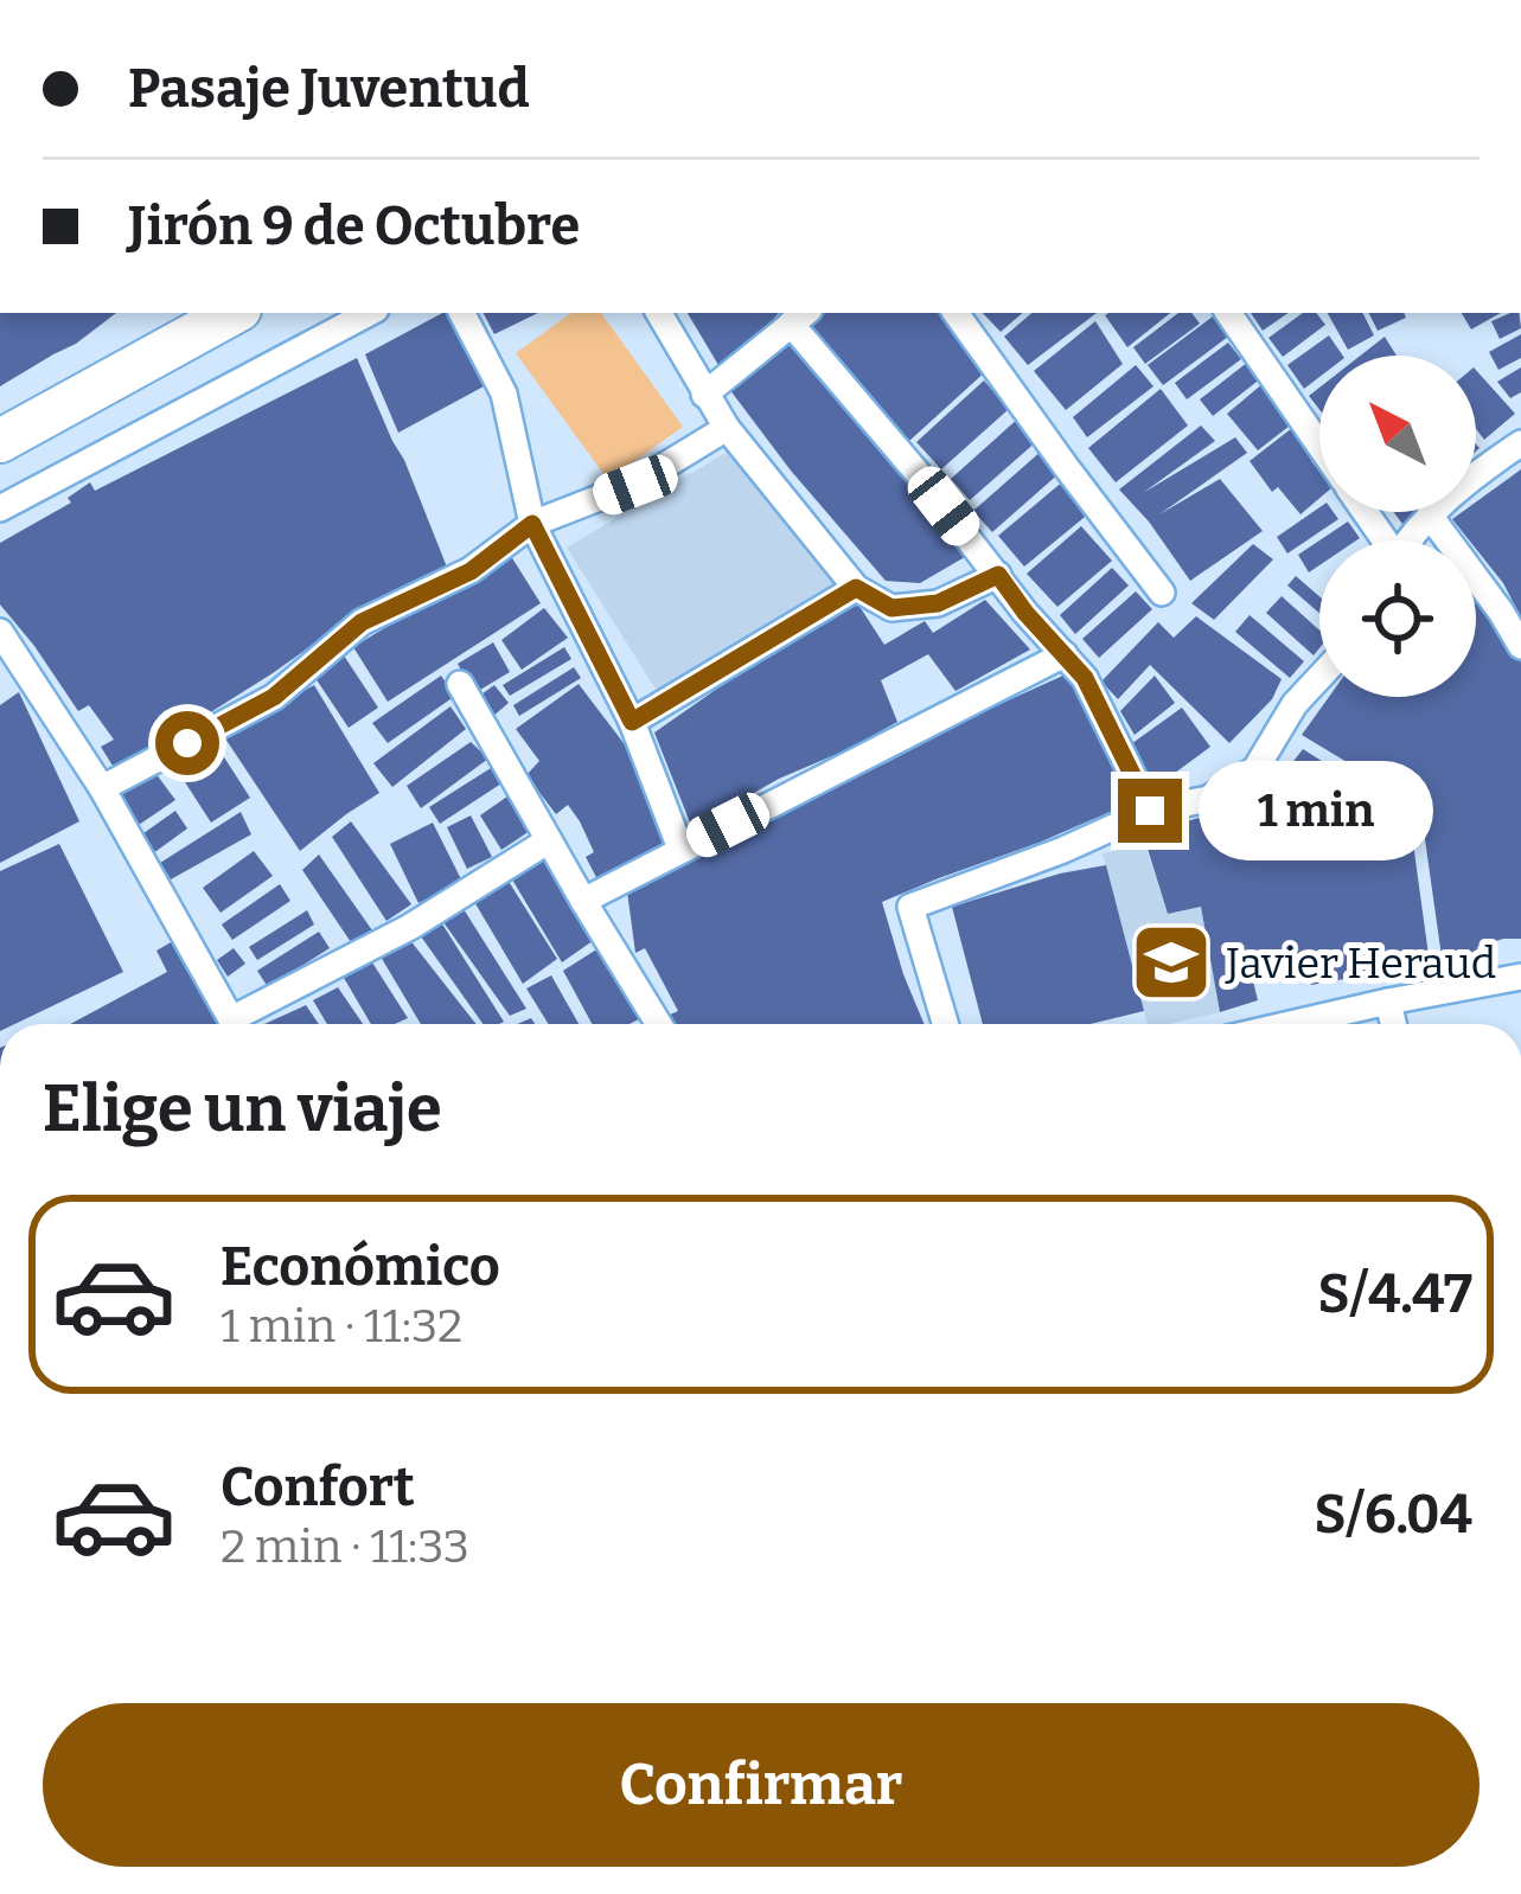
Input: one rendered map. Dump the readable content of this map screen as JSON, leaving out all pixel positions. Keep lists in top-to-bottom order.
{
  "places": {
    "school or university": ["Javier Heraud"]
  },
  "north": "top left",
  "page": {
    "banner": ["Pasaje Juventud", "Jirón 9 de Octubre"],
    "bubble": "1 min",
    "heading": "Elige un viaje",
    "list": [
      {
        "name": "Económico",
        "note": "1 min · 11:32",
        "value": "S/4.47"
      },
      {
        "name": "Confort",
        "note": "2 min · 11:33",
        "value": "S/6.04"
      }
    ],
    "buttons": "Confirmar"
  }
}
